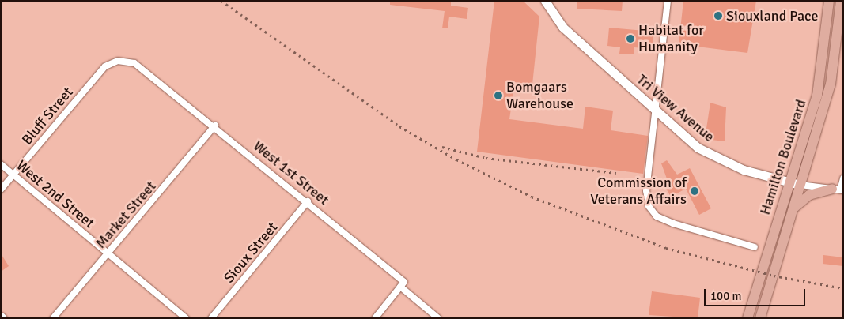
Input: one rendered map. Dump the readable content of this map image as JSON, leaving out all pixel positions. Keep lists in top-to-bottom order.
{
  "streets": {
    "main road": ["Hamilton Boulevard"],
    "street": [
      "Tri View Avenue",
      "Bluff Street",
      "West 1st Street",
      "West 2nd Street",
      "Market Street",
      "Sioux Street"
    ]
  },
  "crossings": [
    ["Tri View Avenue", "Hamilton Boulevard"],
    ["Bluff Street", "West 1st Street"],
    ["Bluff Street", "West 2nd Street"],
    ["West 1st Street", "Market Street"],
    ["West 1st Street", "Sioux Street"],
    ["West 2nd Street", "Market Street"]
  ],
  "places": [
    "Siouxland Pace",
    "Habitat for Humanity",
    "Bomgaars Warehouse",
    "Commission of Veterans Affairs"
  ],
  "scale_bar": "100 m"
}
